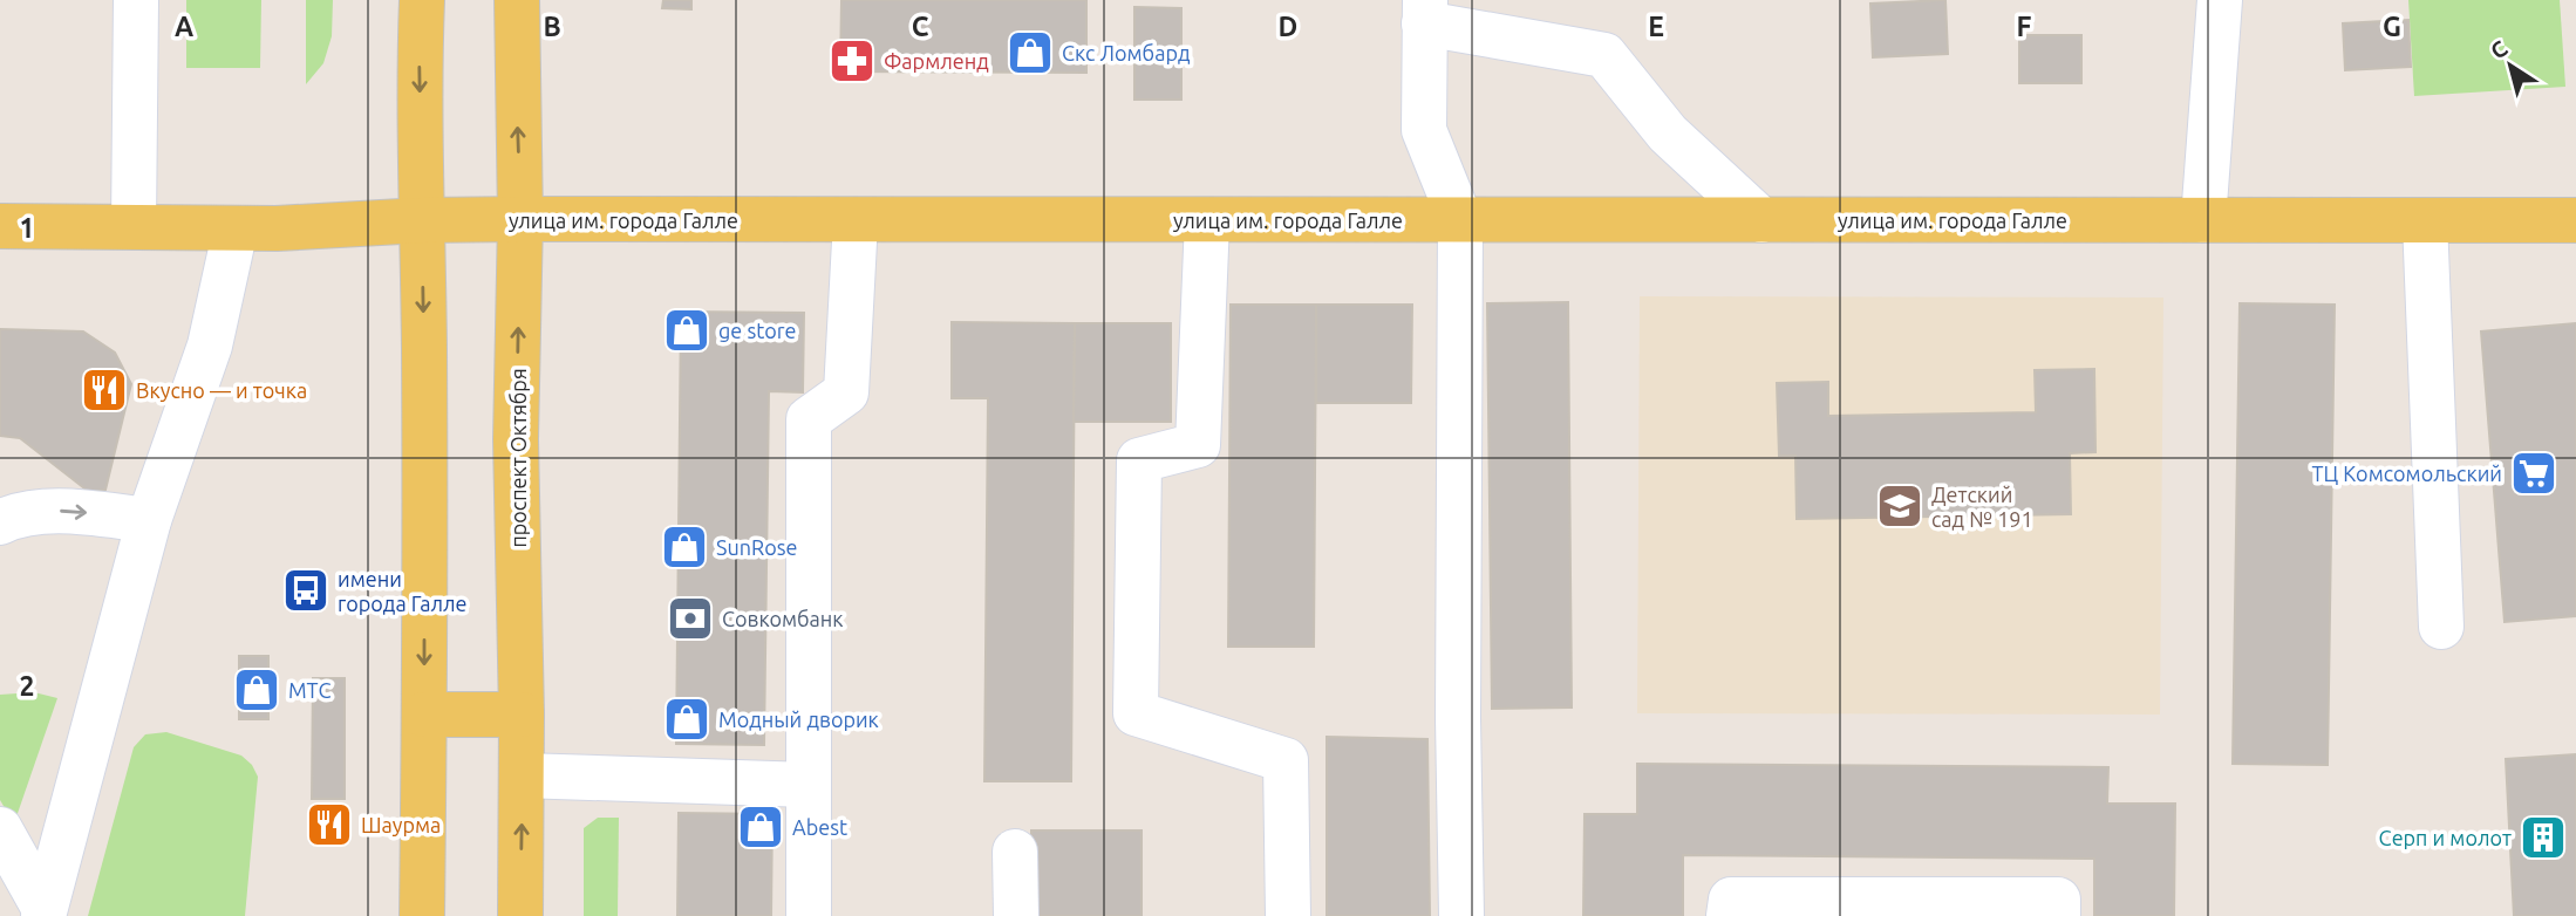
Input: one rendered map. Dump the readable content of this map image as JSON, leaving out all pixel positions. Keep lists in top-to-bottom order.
{
  "streets": {
    "main road": ["улица им. города Галле", "проспект Октября"]
  },
  "crossings": [
    ["улица им. города Галле", "проспект Октября"]
  ],
  "places": {
    "shop": [
      "Скс Ломбард",
      "ge store",
      "SunRose",
      "МТС",
      "Модный дворик",
      "Abest"
    ],
    "pharmacy": ["Фармленд"],
    "restaurant": ["Вкусно — и точка", "Шаурма"],
    "supermarket": ["ТЦ Комсомольский"],
    "school or university": ["Детский сад № 191"],
    "bus stop": ["имени города Галле"],
    "bank": ["Совкомбанк"],
    "building": ["Серп и молот"]
  },
  "north": "top left",
  "grid": {
    "columns": [
      "A",
      "B",
      "C",
      "D",
      "E",
      "F",
      "G"
    ],
    "rows": ["1", "2"]
  }
}
